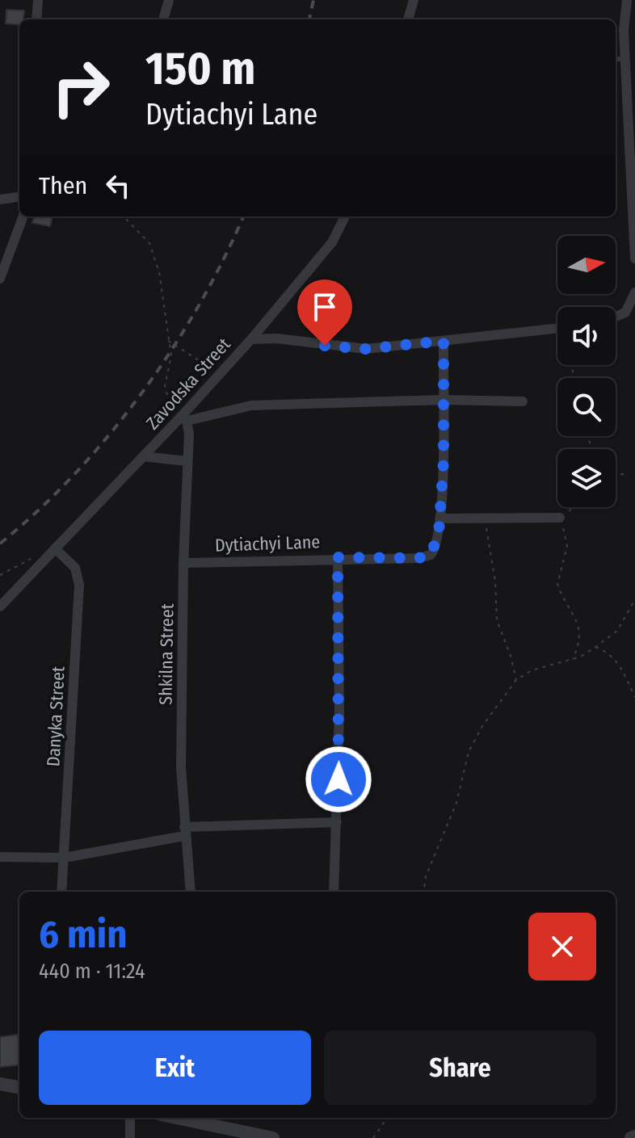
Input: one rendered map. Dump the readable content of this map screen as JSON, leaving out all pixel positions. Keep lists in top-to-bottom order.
{
  "streets": {
    "street": [
      "Zavodska Street",
      "Dytiachyi Lane",
      "Shkilna Street",
      "Danyka Street"
    ]
  },
  "crossings": [
    ["Zavodska Street", "Shkilna Street"],
    ["Zavodska Street", "Danyka Street"],
    ["Dytiachyi Lane", "Shkilna Street"]
  ],
  "north": "right",
  "page": {
    "turn": ["150 m", "Dytiachyi Lane"],
    "then": "Then",
    "heading": ["6 min", "440 m · 11:24"],
    "buttons": ["Exit", "Share"]
  }
}
